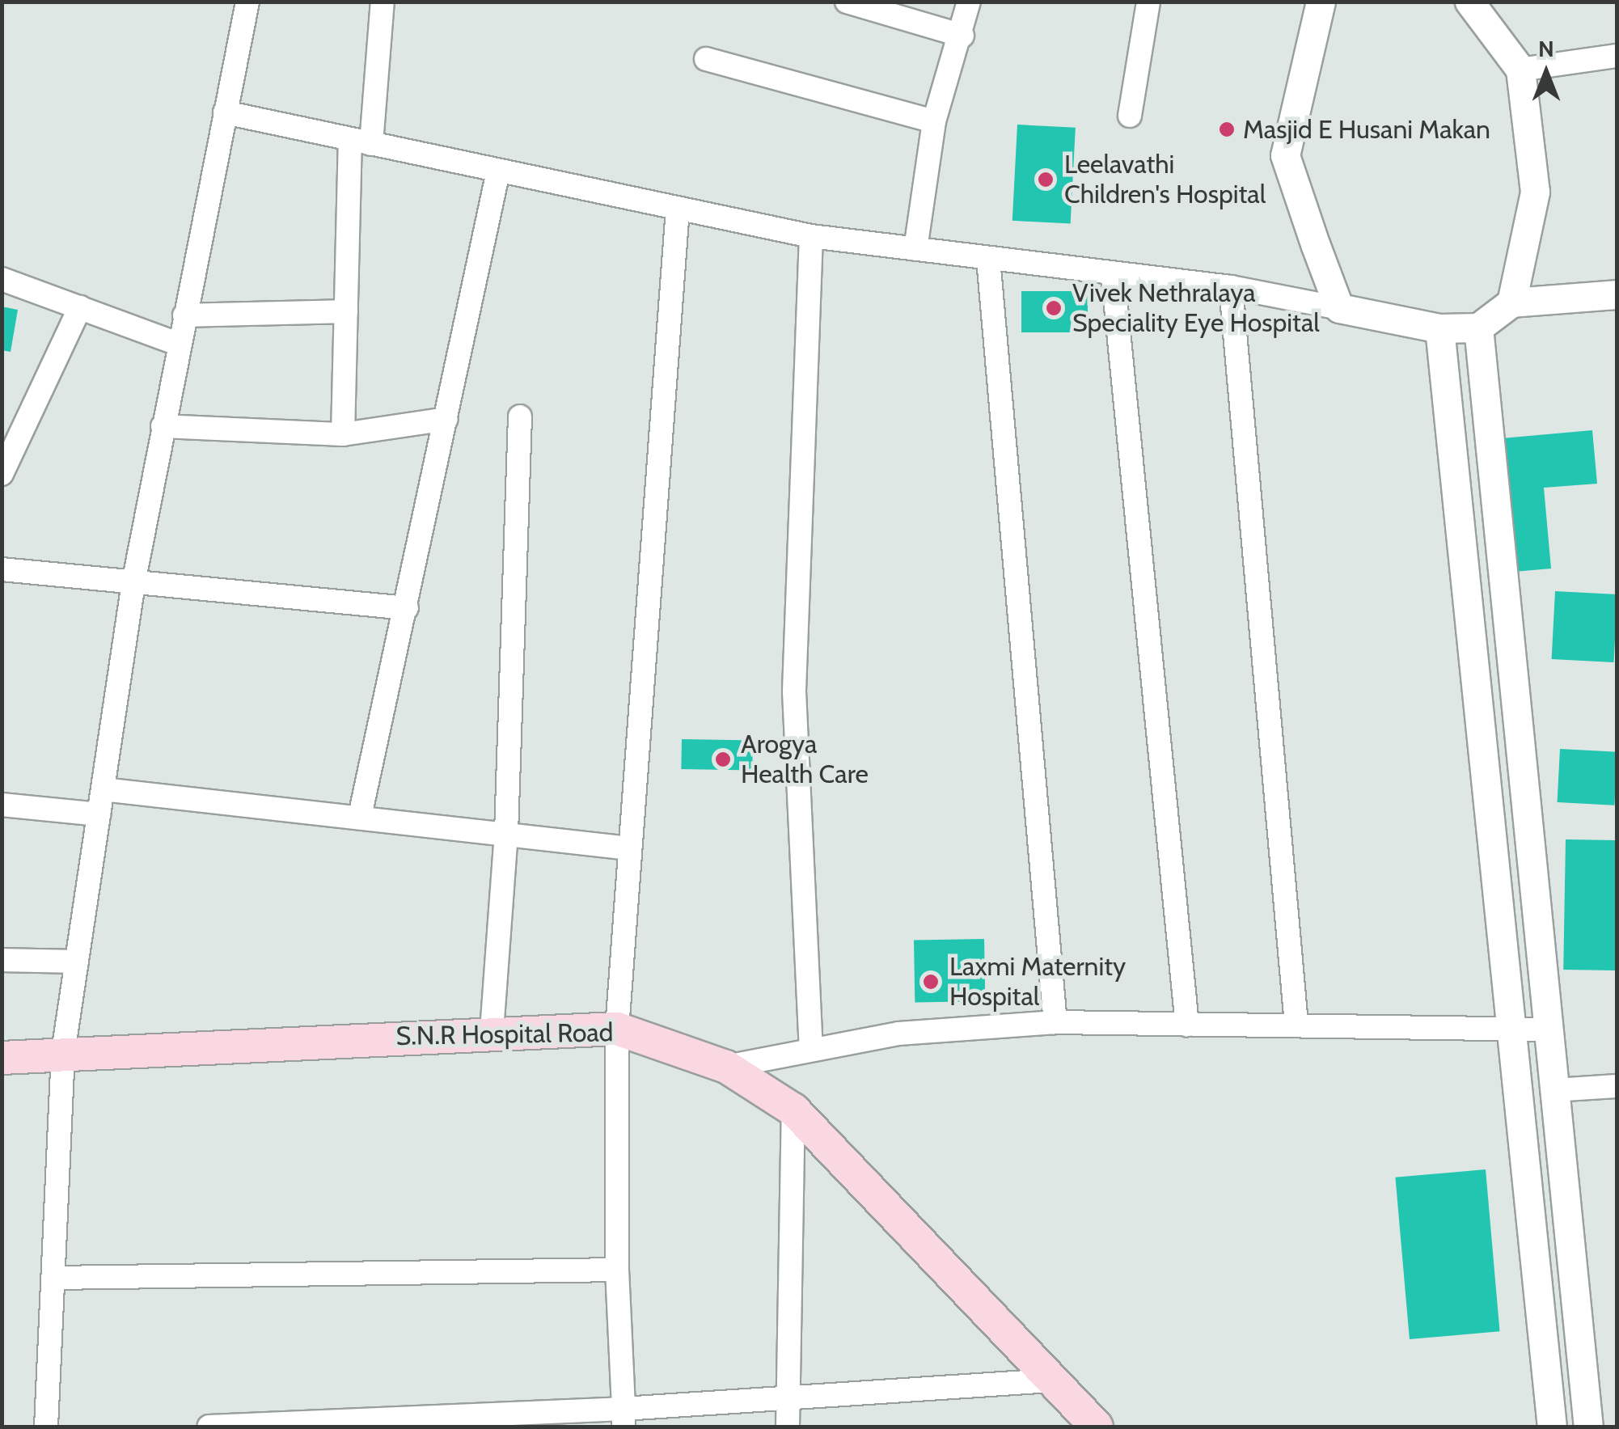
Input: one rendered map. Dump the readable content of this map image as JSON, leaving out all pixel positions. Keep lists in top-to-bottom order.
{
  "streets": {
    "main road": ["S.N.R Hospital Road"]
  },
  "places": [
    "Masjid E Husani Makan",
    "Leelavathi Children's Hospital",
    "Vivek Nethralaya Speciality Eye Hospital",
    "Arogya Health Care",
    "Laxmi Maternity Hospital"
  ],
  "north": "top"
}
